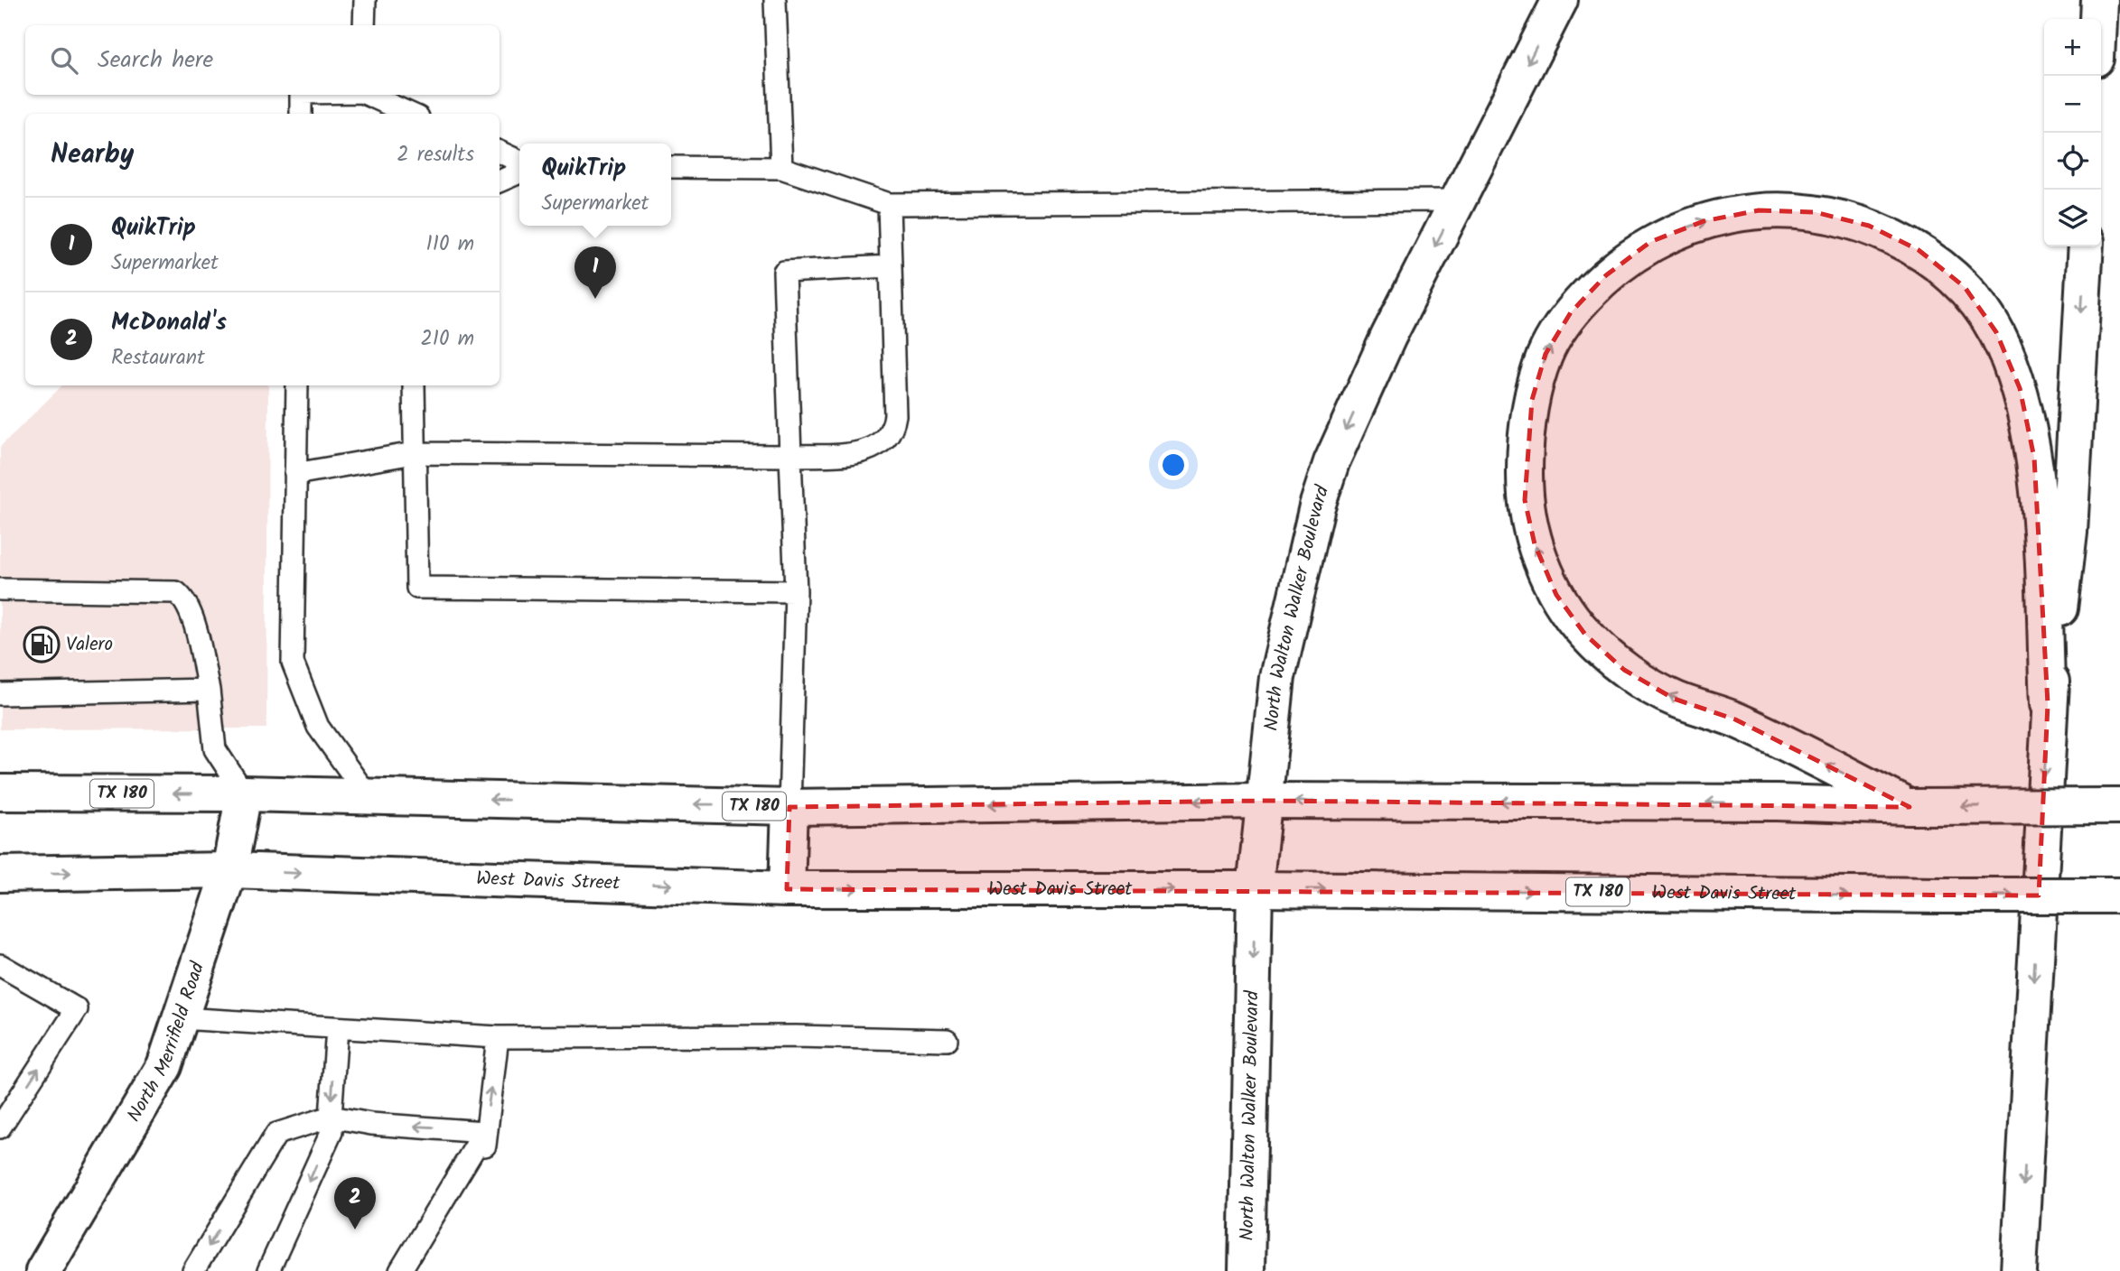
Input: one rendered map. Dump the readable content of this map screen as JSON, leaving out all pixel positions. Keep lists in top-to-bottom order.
{
  "streets": {
    "main road": [
      "North Walton Walker Boulevard",
      "TX 180",
      "West Davis Street",
      "North Merrifield Road"
    ]
  },
  "crossings": [
    ["North Walton Walker Boulevard", "TX 180"],
    ["North Walton Walker Boulevard", "West Davis Street"],
    ["TX 180", "North Merrifield Road"],
    ["West Davis Street", "North Merrifield Road"]
  ],
  "one_way": ["North Walton Walker Boulevard"],
  "places": {
    "fuel station": ["Valero"]
  },
  "page": {
    "map_buttons": ["+", "−"],
    "search": "Search here",
    "heading": ["Nearby", "2 results"],
    "popup": ["QuikTrip", "Supermarket"],
    "list": [
      {
        "mark": "1",
        "name": "QuikTrip",
        "note": "Supermarket",
        "value": "110 m"
      },
      {
        "mark": "2",
        "name": "McDonald's",
        "note": "Restaurant",
        "value": "210 m"
      }
    ],
    "pins": ["1", "2"]
  }
}
